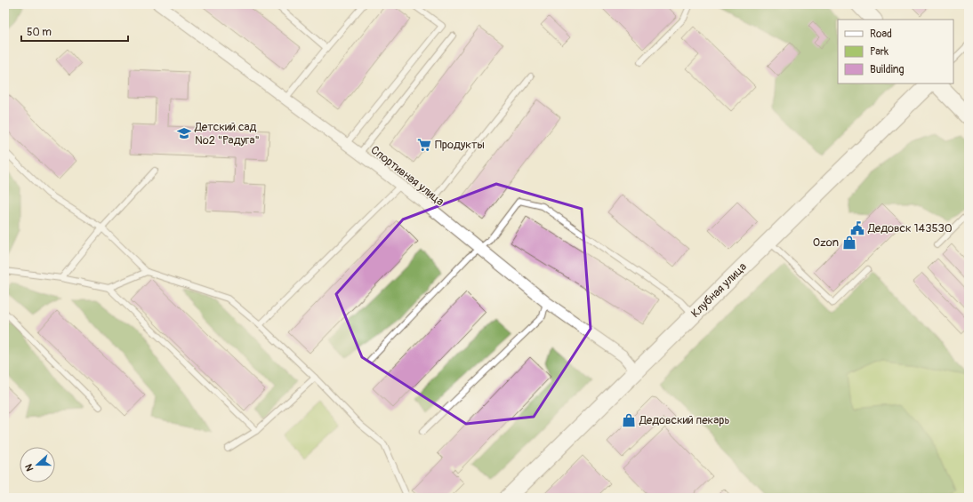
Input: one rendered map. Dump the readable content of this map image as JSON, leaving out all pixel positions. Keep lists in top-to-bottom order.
{
  "streets": {
    "street": ["Спортивная улица", "Клубная улица"]
  },
  "crossings": [
    ["Спортивная улица", "Клубная улица"]
  ],
  "places": {
    "school or university": ["Детский сад №2 \"Радуга\""],
    "supermarket": ["Продукты"],
    "public building": ["Дедовск 143530"],
    "shop": ["Ozon", "Дедовский пекарь"]
  },
  "legend": ["Road", "Park", "Building"],
  "scale_bar": "50 m",
  "north": "left"
}
